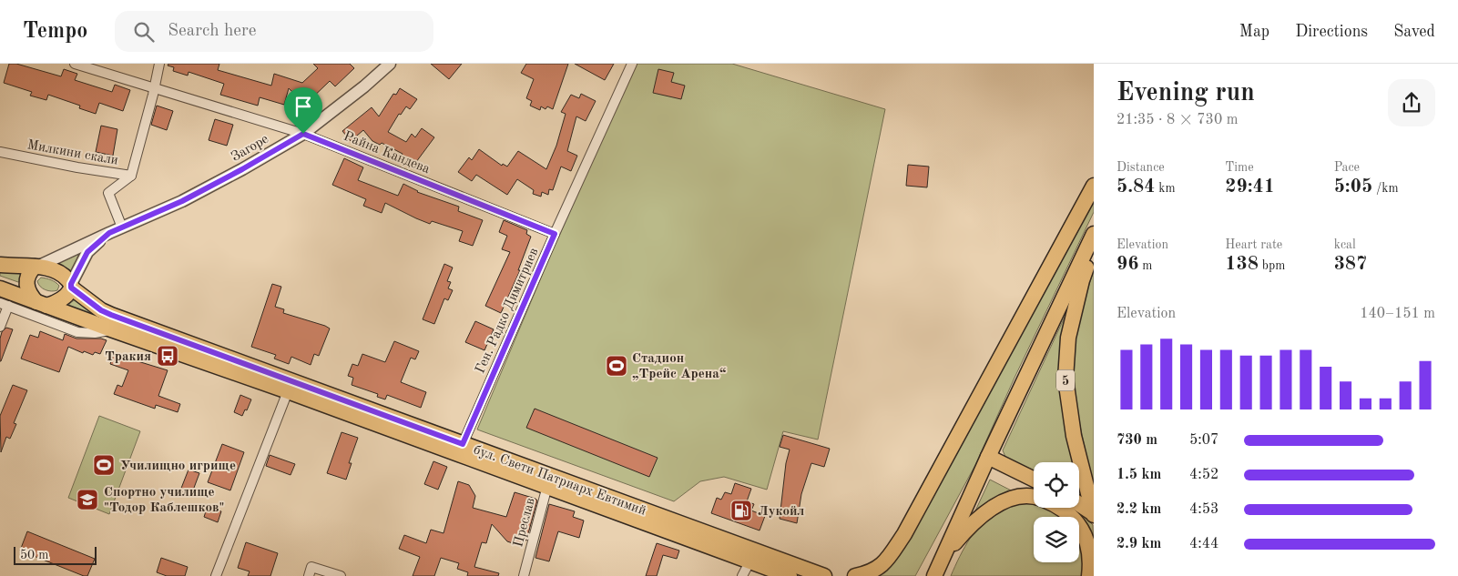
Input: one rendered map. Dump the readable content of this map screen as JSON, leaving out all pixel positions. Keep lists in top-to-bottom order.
{
  "streets": {
    "main road": ["5", "бул. Свети Патриарх Евтимий"],
    "street": [
      "Загоре",
      "Милкини скали",
      "Райна Кандева",
      "Ген. Радко Димитриев",
      "Преслав"
    ]
  },
  "crossings": [
    ["Загоре", "Райна Кандева"],
    ["Загоре", "бул. Свети Патриарх Евтимий"],
    ["Милкини скали", "Райна Кандева"],
    ["Райна Кандева", "Ген. Радко Димитриев"],
    ["Ген. Радко Димитриев", "бул. Свети Патриарх Евтимий"],
    ["бул. Свети Патриарх Евтимий", "Преслав"]
  ],
  "places": {
    "bus stop": ["Тракия"],
    "sports": ["Стадион „Трейс Арена“", "Училищно игрище"],
    "school or university": ["Спортно училище \"Тодор Каблешков\""],
    "fuel station": ["Лукойл"]
  },
  "scale_bar": "50 m",
  "page": {
    "header": "Tempo",
    "search": "Search here",
    "nav": ["Map", "Directions", "Saved"],
    "heading": ["Evening run", "21:35 · 8 × 730 m"],
    "stats": [
      ["Distance", "5.84 km"],
      ["Time", "29:41"],
      ["Pace", "5:05 /km"],
      ["Elevation", "96 m"],
      ["Heart rate", "138 bpm"],
      ["kcal", "387"]
    ],
    "chart": ["Elevation", "140–151 m"],
    "list": [
      {
        "name": "730 m",
        "note": "5:07"
      },
      {
        "name": "1.5 km",
        "note": "4:52"
      },
      {
        "name": "2.2 km",
        "note": "4:53"
      },
      {
        "name": "2.9 km",
        "note": "4:44"
      }
    ],
    "scale": "50 m"
  }
}
